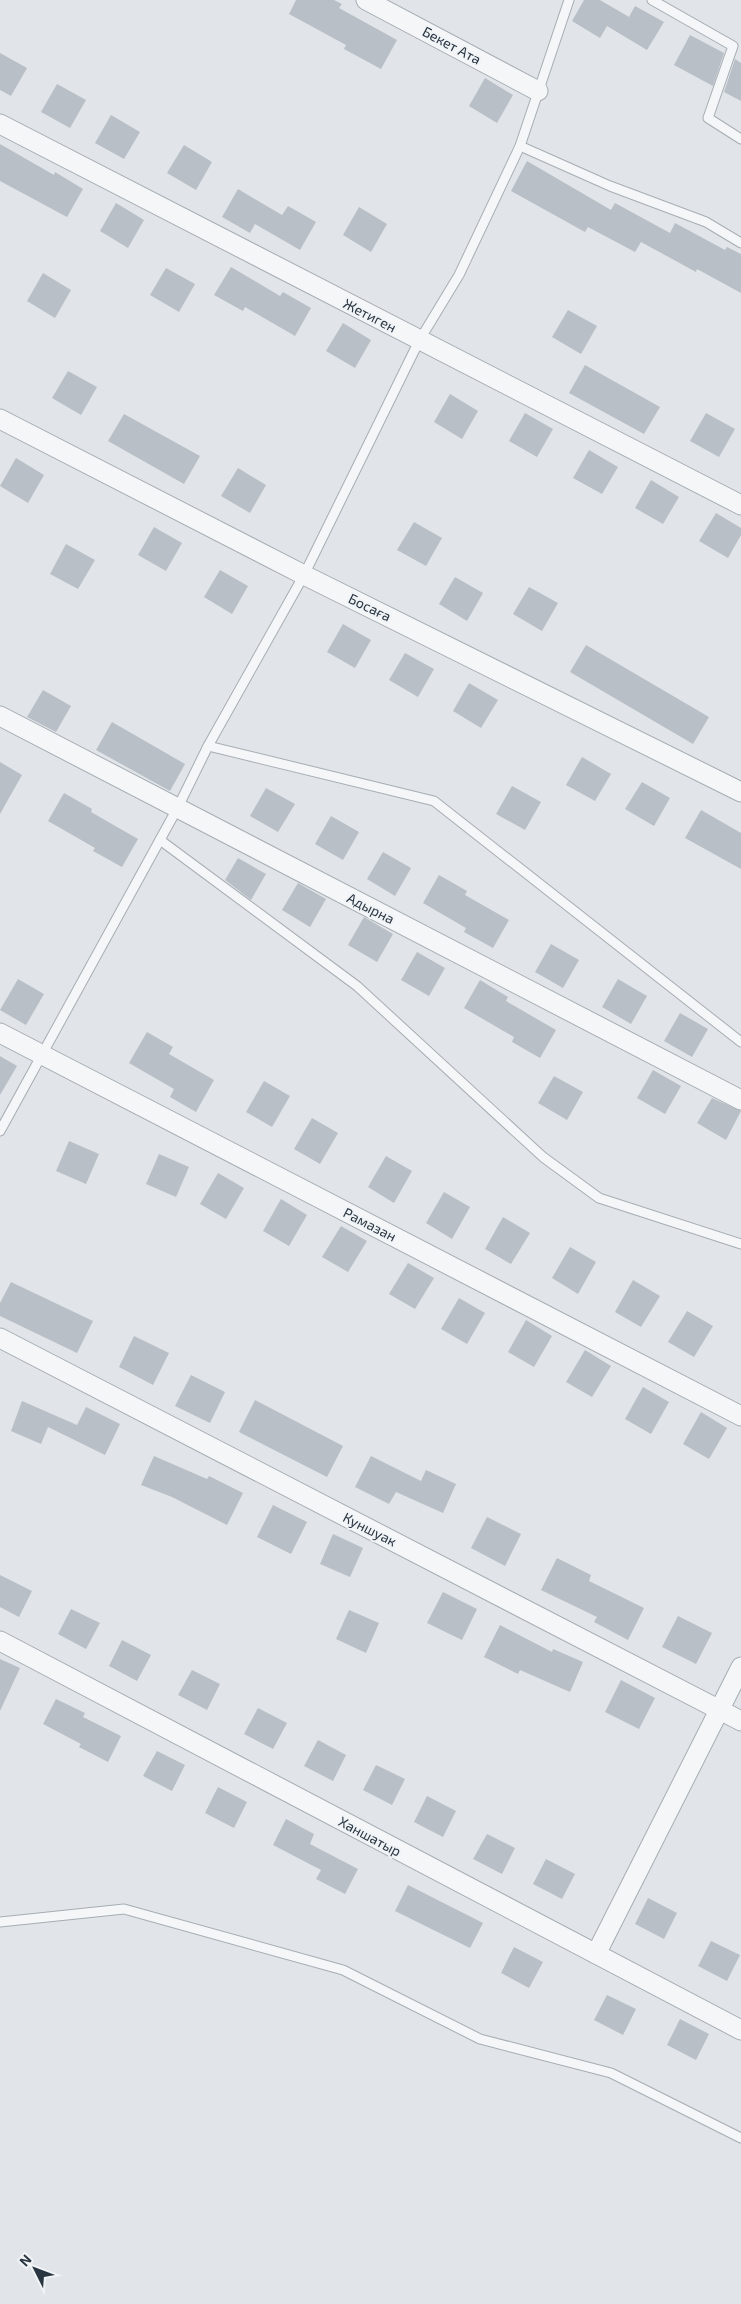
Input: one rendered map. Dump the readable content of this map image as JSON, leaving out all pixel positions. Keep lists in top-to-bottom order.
{
  "streets": {
    "street": [
      "Бекет Ата",
      "Жетиген",
      "Босаға",
      "Адырна",
      "Рамазан",
      "Куншуак",
      "Ханшатыр"
    ]
  },
  "north": "top left"
}
